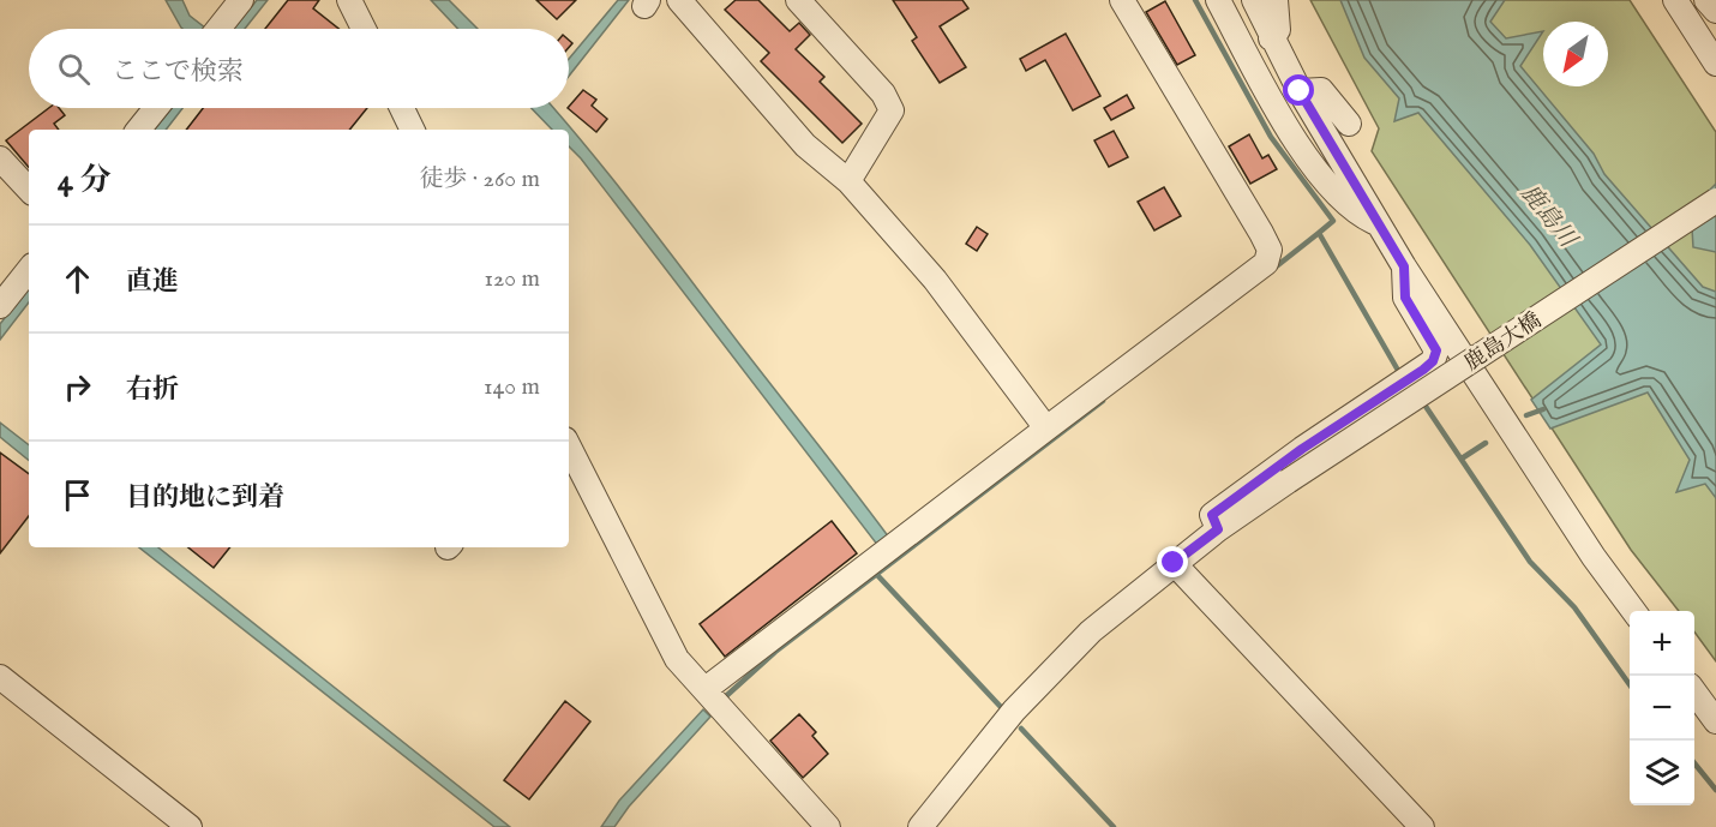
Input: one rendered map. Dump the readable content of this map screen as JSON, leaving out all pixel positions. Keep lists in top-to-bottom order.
{
  "streets": {
    "street": ["鹿島大橋"]
  },
  "water": ["鹿島川"],
  "north": "bottom left",
  "page": {
    "search": "ここで検索",
    "heading": ["4 分", "徒歩 · 260 m"],
    "list": [
      ["直進", "120 m"],
      ["右折", "140 m"],
      "目的地に到着"
    ],
    "map_buttons": ["+", "−"]
  }
}
